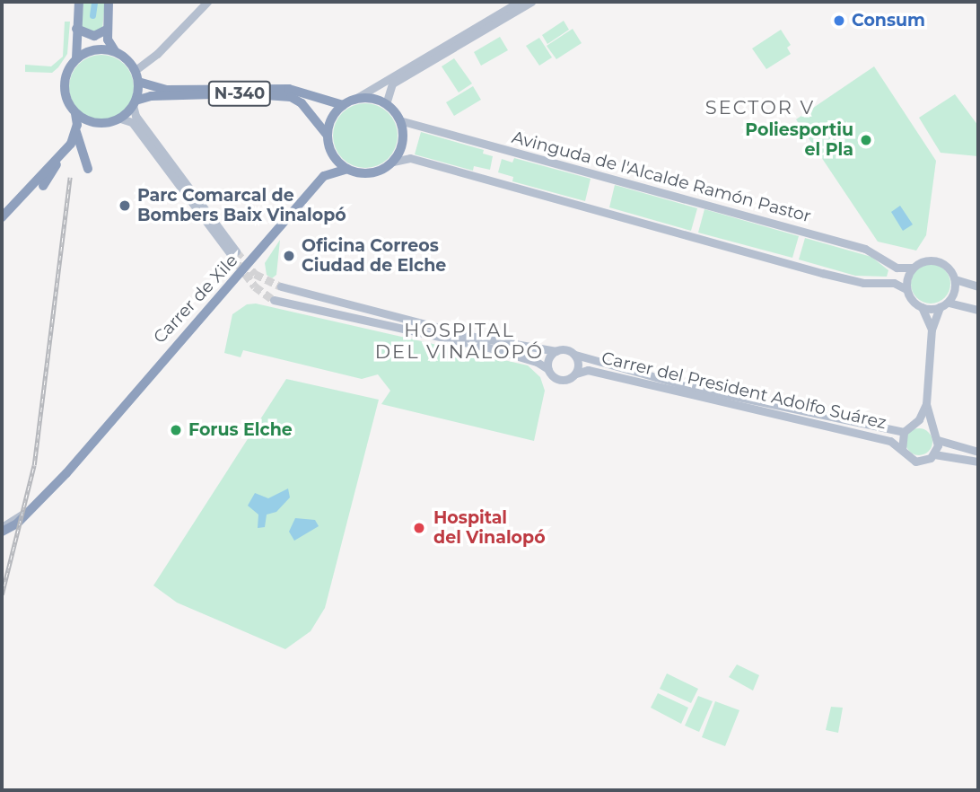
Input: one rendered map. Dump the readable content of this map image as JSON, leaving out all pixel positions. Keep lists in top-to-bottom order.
{
  "streets": {
    "highway": ["N-340", "Carrer de Xile"],
    "main road": ["Avinguda de l'Alcalde Ramón Pastor", "Carrer del President Adolfo Suárez"]
  },
  "crossings": [
    ["N-340", "Avinguda de l'Alcalde Ramón Pastor"],
    ["N-340", "Carrer de Xile"],
    ["Avinguda de l'Alcalde Ramón Pastor", "Carrer de Xile"]
  ],
  "districts": ["SECTOR V", "HOSPITAL DEL VINALOPÓ"],
  "places": [
    "Consum",
    "Poliesportiu el Pla",
    "Parc Comarcal de Bombers Baix Vinalopó",
    "Oficina Correos Ciudad de Elche",
    "Forus Elche",
    "Hospital del Vinalopó"
  ]
}
